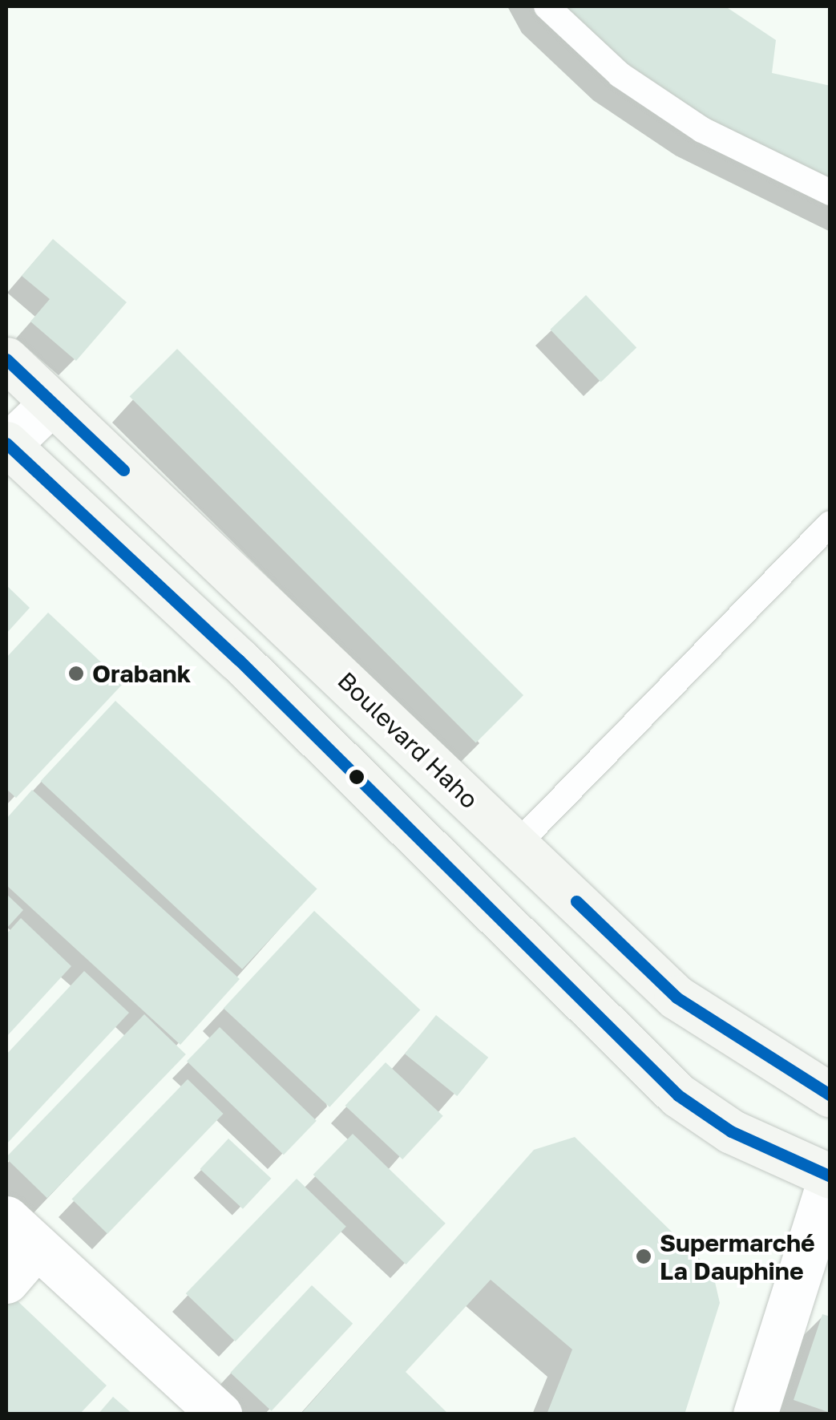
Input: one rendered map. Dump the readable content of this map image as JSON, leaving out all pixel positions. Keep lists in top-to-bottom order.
{
  "streets": {
    "main road": ["Boulevard Haho"]
  },
  "places": ["Orabank", "Supermarché La Dauphine"]
}
